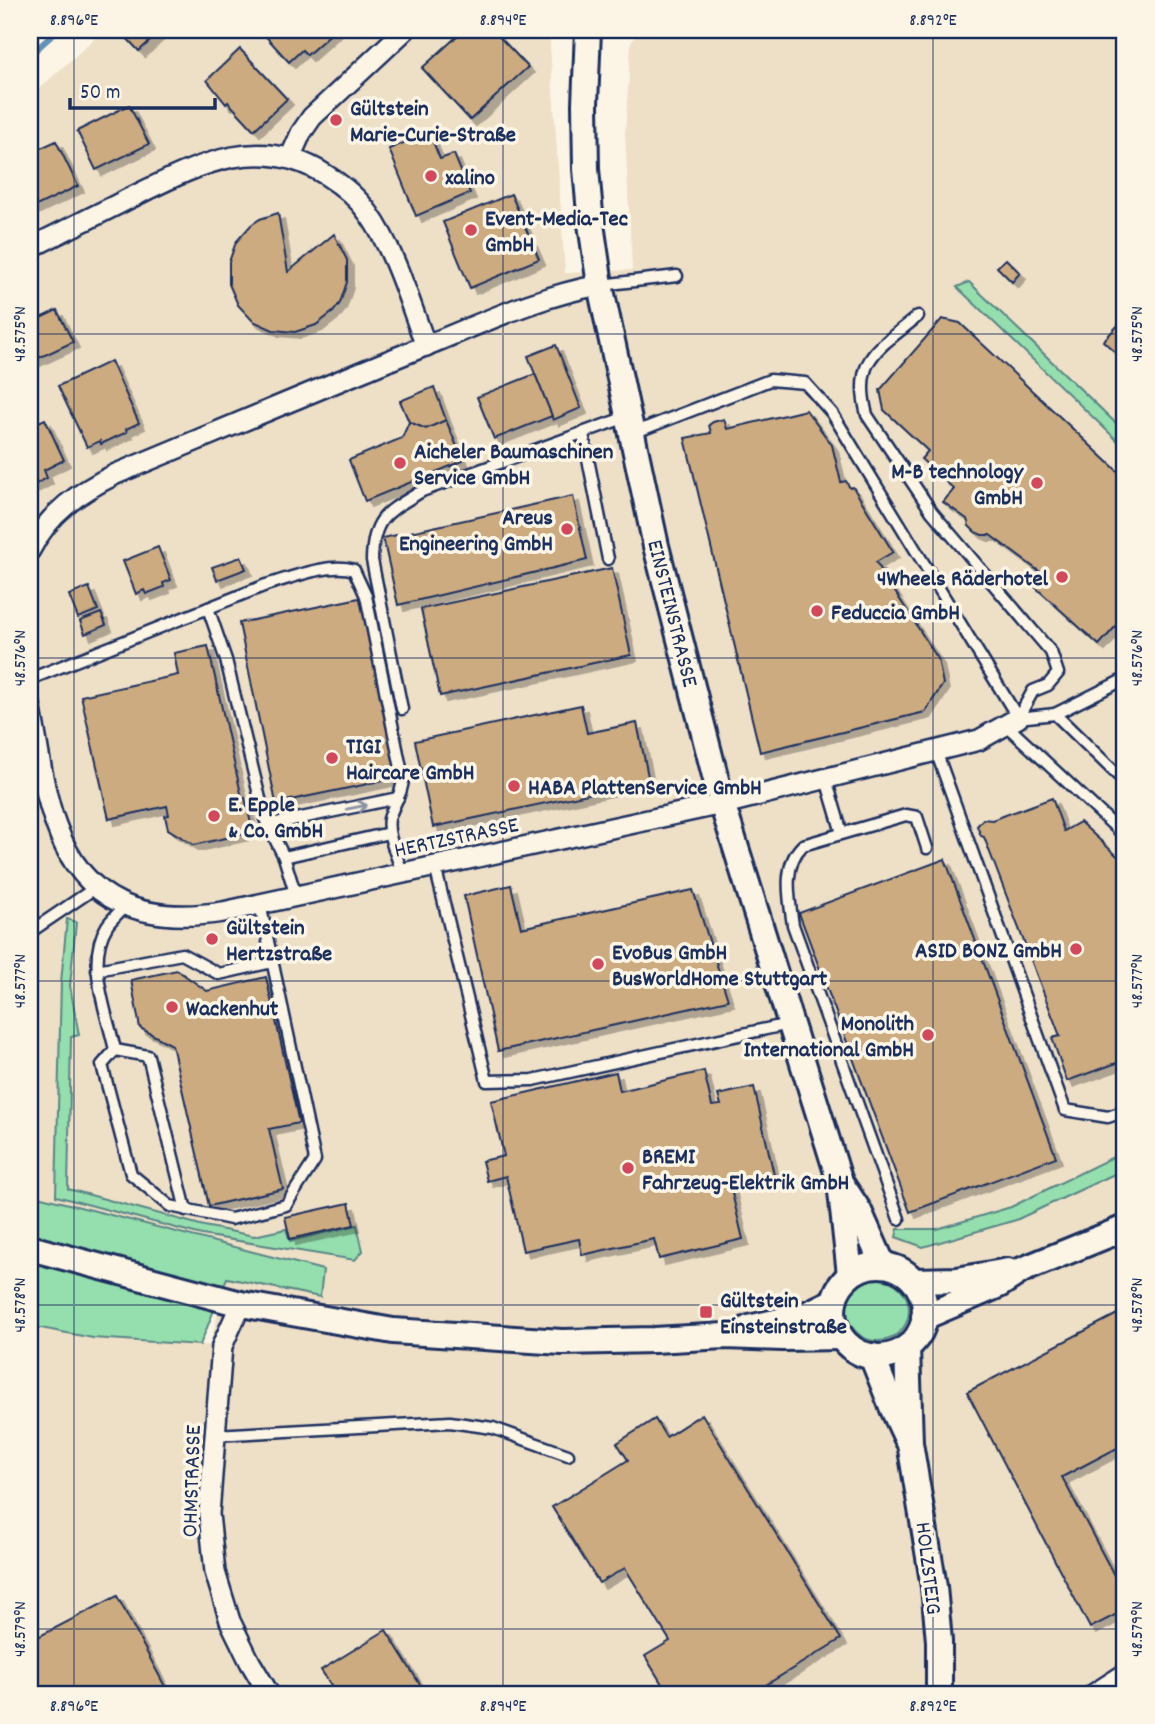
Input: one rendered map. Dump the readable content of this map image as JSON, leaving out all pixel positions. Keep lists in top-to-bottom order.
{
  "streets": {
    "street": [
      "EINSTEINSTRASSE",
      "HERTZSTRASSE",
      "OHMSTRASSE",
      "HOLZSTEIG"
    ]
  },
  "crossings": [
    ["EINSTEINSTRASSE", "HERTZSTRASSE"],
    ["EINSTEINSTRASSE", "HOLZSTEIG"]
  ],
  "places": {
    "other": [
      "Gültstein Marie-Curie-Straße",
      "xalino",
      "Event-Media-Tec GmbH",
      "Aicheler Baumaschinen Service GmbH",
      "M-B technology GmbH",
      "Areus Engineering GmbH",
      "4Wheels Räderhotel",
      "Feduccia GmbH",
      "TIGI Haircare GmbH",
      "HABA PlattenService GmbH",
      "E. Epple & Co. GmbH",
      "Gültstein Hertzstraße",
      "ASID BONZ GmbH",
      "EvoBus GmbH BusWorldHome Stuttgart",
      "Wackenhut",
      "Monolith International GmbH",
      "BREMI Fahrzeug-Elektrik GmbH"
    ],
    "transit": ["Gültstein Einsteinstraße"]
  },
  "scale_bar": "50 m",
  "coordinates": [
    "8.896°E",
    "8.894°E",
    "8.892°E",
    "48.575°N",
    "48.576°N",
    "48.577°N",
    "48.578°N",
    "48.579°N"
  ]
}
